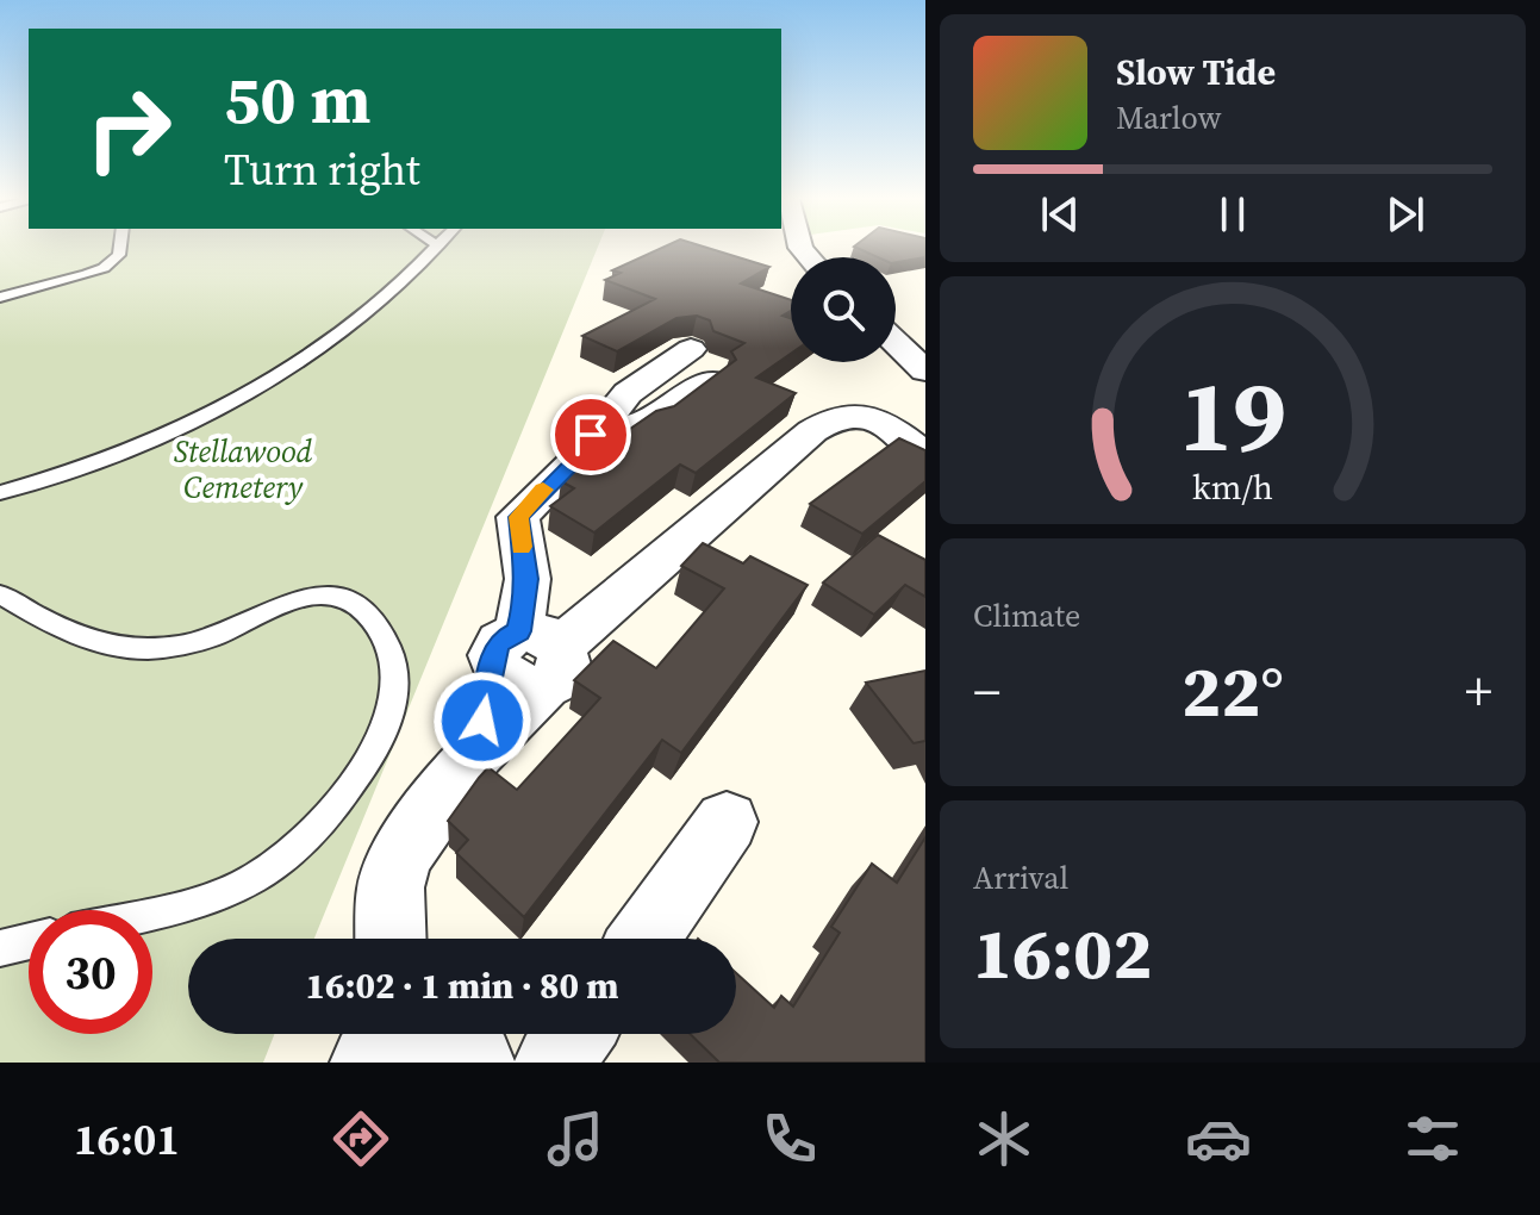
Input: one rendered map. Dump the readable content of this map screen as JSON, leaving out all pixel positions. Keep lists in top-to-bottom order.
{
  "parks": ["Stellawood Cemetery"],
  "page": {
    "turn": ["50 m", "Turn right"],
    "song": ["Slow Tide", "Marlow"],
    "tile": [
      "Climate",
      ["Arrival", "16:02"]
    ],
    "heat": ["−", "22°", "+"],
    "limit": "30",
    "trip": "16:02 · 1 min · 80 m",
    "tabs": "16:01",
    "gauge": ["19", "km/h"]
  }
}
